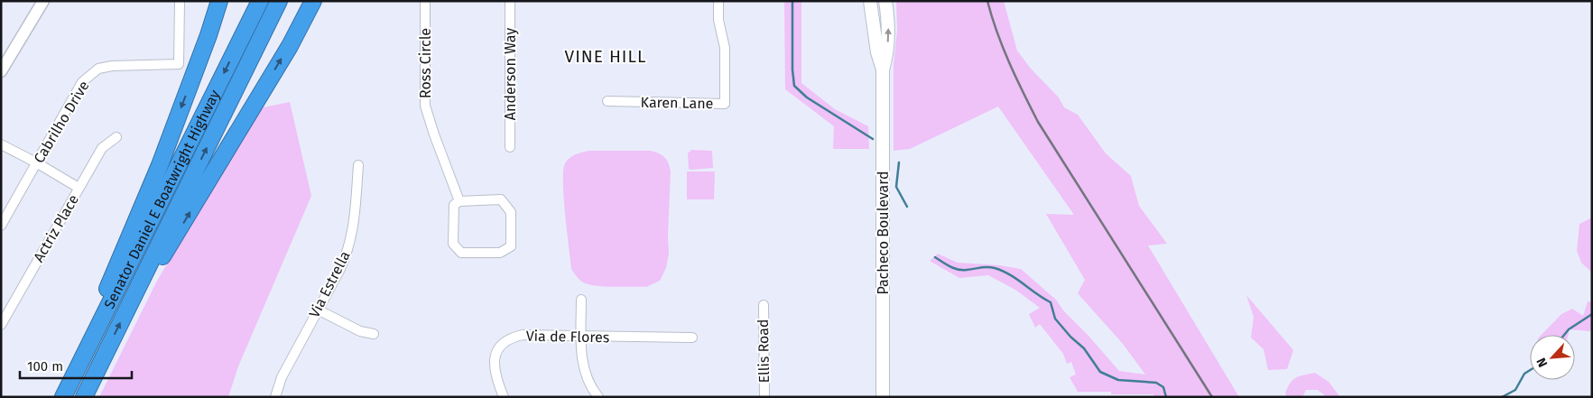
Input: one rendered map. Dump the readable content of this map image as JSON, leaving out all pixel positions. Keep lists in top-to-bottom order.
{
  "streets": {
    "highway": ["Senator Daniel E Boatwright Highway"],
    "main road": ["Pacheco Boulevard"],
    "street": [
      "Ross Circle",
      "Anderson Way",
      "Karen Lane",
      "Cabrilho Drive",
      "Actriz Place",
      "Via Estrella",
      "Via de Flores",
      "Ellis Road"
    ]
  },
  "districts": ["VINE HILL"],
  "scale_bar": "100 m",
  "north": "bottom left"
}
